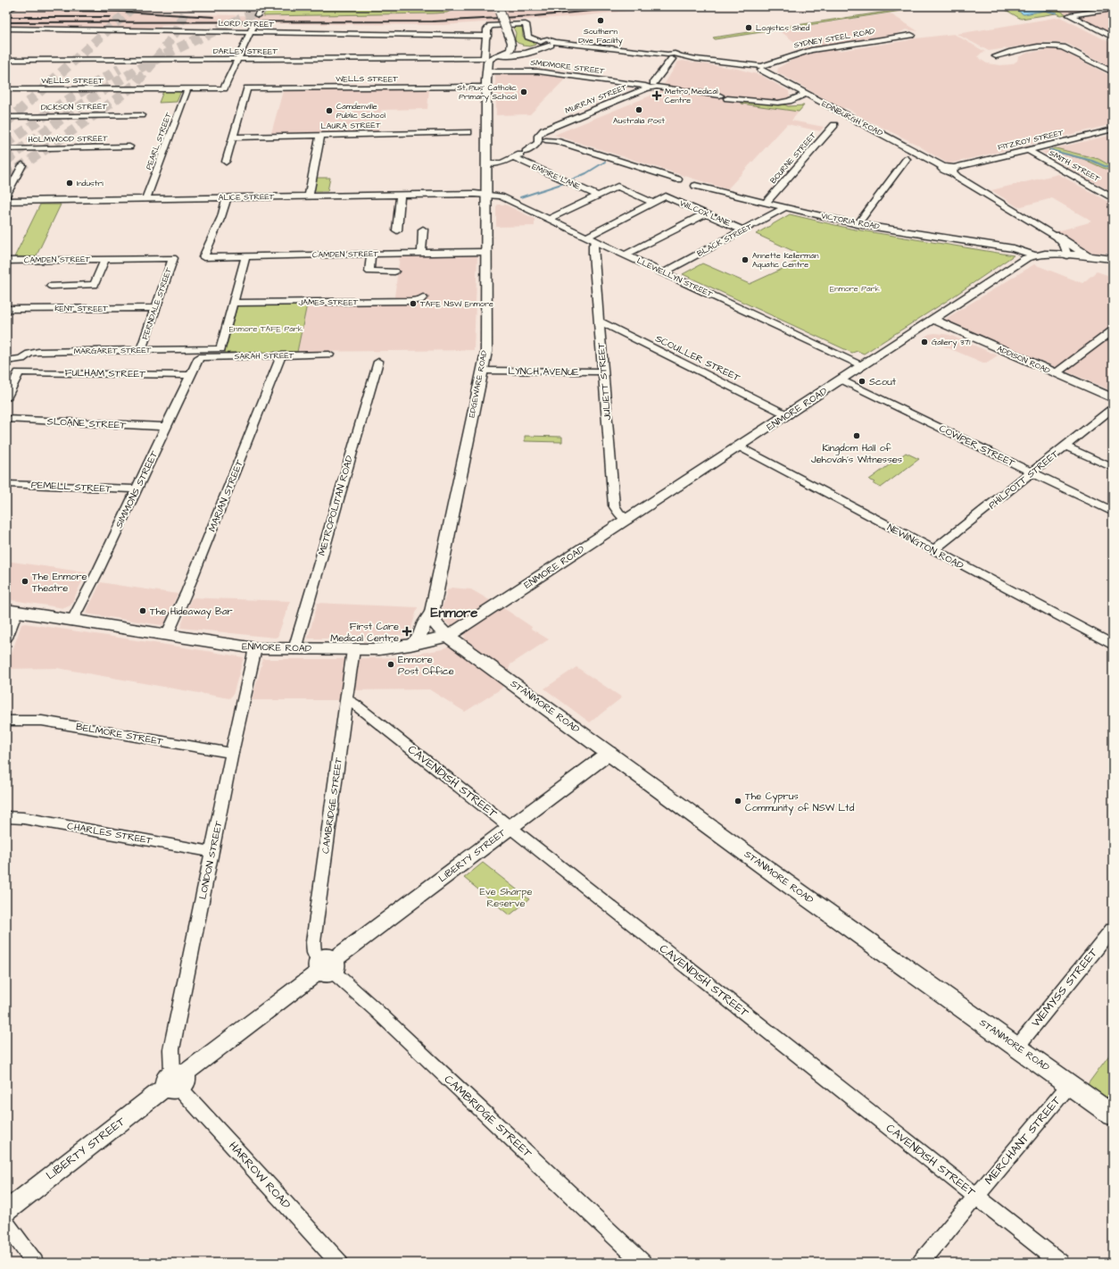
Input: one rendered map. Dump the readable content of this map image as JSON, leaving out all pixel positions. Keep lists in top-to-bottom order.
{
  "streets": {
    "highway": ["ENMORE ROAD", "STANMORE ROAD"],
    "main road": [
      "VICTORIA ROAD",
      "ADDISON ROAD",
      "EDGEWARE ROAD",
      "LIBERTY STREET"
    ],
    "street": [
      "LORD STREET",
      "SYDNEY STEEL ROAD",
      "DARLEY STREET",
      "SMIDMORE STREET",
      "WELLS STREET",
      "MURRAY STREET",
      "DICKSON STREET",
      "EDINBURGH ROAD",
      "LAURA STREET",
      "HOLMWOOD STREET",
      "FITZROY STREET",
      "PEARL STREET",
      "BOURNE STREET",
      "SMITH STREET",
      "EMPIRE LANE",
      "ALICE STREET",
      "WILCOX LANE",
      "BLACK STREET",
      "CAMDEN STREET",
      "LLEWELLYN STREET",
      "JAMES STREET",
      "FERNDALE STREET",
      "KENT STREET",
      "MARGARET STREET",
      "SARAH STREET",
      "SCOULLER STREET",
      "LYNCH AVENUE",
      "FULHAM STREET",
      "JULIETT STREET",
      "SLOANE STREET",
      "COWPER STREET",
      "PHILPOTT STREET",
      "PEMELL STREET",
      "SIMMONS STREET",
      "MARIAN STREET",
      "METROPOLITAN ROAD",
      "NEWINGTON ROAD",
      "BELMORE STREET",
      "CAVENDISH STREET",
      "CAMBRIDGE STREET",
      "CHARLES STREET",
      "LONDON STREET",
      "WEMYSS STREET",
      "MERCHANT STREET",
      "HARROW ROAD"
    ]
  },
  "crossings": [
    ["SYDNEY STEEL ROAD", "EDINBURGH ROAD"],
    ["DARLEY STREET", "WELLS STREET"],
    ["DARLEY STREET", "EDGEWARE ROAD"],
    ["SMIDMORE STREET", "WELLS STREET"],
    ["SMIDMORE STREET", "MURRAY STREET"],
    ["SMIDMORE STREET", "EDINBURGH ROAD"],
    ["SMIDMORE STREET", "EDGEWARE ROAD"],
    ["WELLS STREET", "LAURA STREET"],
    ["WELLS STREET", "PEARL STREET"],
    ["WELLS STREET", "EDGEWARE ROAD"],
    ["EDINBURGH ROAD", "FITZROY STREET"],
    ["FITZROY STREET", "SMITH STREET"],
    ["PEARL STREET", "ALICE STREET"],
    ["BOURNE STREET", "VICTORIA ROAD"],
    ["ALICE STREET", "CAMDEN STREET"],
    ["ALICE STREET", "LLEWELLYN STREET"],
    ["ALICE STREET", "EDGEWARE ROAD"],
    ["WILCOX LANE", "BLACK STREET"],
    ["VICTORIA ROAD", "BLACK STREET"],
    ["VICTORIA ROAD", "ENMORE ROAD"],
    ["BLACK STREET", "LLEWELLYN STREET"],
    ["CAMDEN STREET", "FERNDALE STREET"],
    ["CAMDEN STREET", "EDGEWARE ROAD"],
    ["LLEWELLYN STREET", "JULIETT STREET"],
    ["LLEWELLYN STREET", "EDGEWARE ROAD"],
    ["LLEWELLYN STREET", "ENMORE ROAD"],
    ["JAMES STREET", "MARGARET STREET"],
    ["FERNDALE STREET", "KENT STREET"],
    ["FERNDALE STREET", "MARGARET STREET"],
    ["SARAH STREET", "SIMMONS STREET"],
    ["SARAH STREET", "MARIAN STREET"],
    ["SCOULLER STREET", "JULIETT STREET"],
    ["SCOULLER STREET", "ENMORE ROAD"],
    ["ADDISON ROAD", "ENMORE ROAD"],
    ["LYNCH AVENUE", "JULIETT STREET"],
    ["LYNCH AVENUE", "EDGEWARE ROAD"],
    ["FULHAM STREET", "SIMMONS STREET"],
    ["JULIETT STREET", "ENMORE ROAD"],
    ["ENMORE ROAD", "COWPER STREET"],
    ["ENMORE ROAD", "SIMMONS STREET"],
    ["ENMORE ROAD", "MARIAN STREET"],
    ["ENMORE ROAD", "METROPOLITAN ROAD"],
    ["ENMORE ROAD", "NEWINGTON ROAD"],
    ["ENMORE ROAD", "STANMORE ROAD"],
    ["ENMORE ROAD", "CAMBRIDGE STREET"],
    ["ENMORE ROAD", "LONDON STREET"],
    ["SLOANE STREET", "SIMMONS STREET"],
    ["COWPER STREET", "PHILPOTT STREET"],
    ["PHILPOTT STREET", "NEWINGTON ROAD"],
    ["PEMELL STREET", "SIMMONS STREET"],
    ["STANMORE ROAD", "LIBERTY STREET"],
    ["STANMORE ROAD", "WEMYSS STREET"],
    ["STANMORE ROAD", "MERCHANT STREET"],
    ["BELMORE STREET", "LONDON STREET"],
    ["CAVENDISH STREET", "CAMBRIDGE STREET"],
    ["CAVENDISH STREET", "LIBERTY STREET"],
    ["CAVENDISH STREET", "MERCHANT STREET"],
    ["CAMBRIDGE STREET", "LIBERTY STREET"],
    ["CHARLES STREET", "LONDON STREET"],
    ["LIBERTY STREET", "LONDON STREET"],
    ["LIBERTY STREET", "HARROW ROAD"],
    ["LONDON STREET", "HARROW ROAD"]
  ],
  "districts": ["Enmore"],
  "parks": ["Enmore Park", "Enmore TAFE Park", "Eve Sharpe Reserve"],
  "places": {
    "other": [
      "Southern Dive Facility",
      "Logistics Shed",
      "St Pius' Catholic Primary School",
      "Australia Post",
      "Camdenville Public School",
      "Industri",
      "Annette Kellerman Aquatic Centre",
      "TAFE NSW Enmore",
      "Gallery 371",
      "Scout",
      "Kingdom Hall of Jehovah's Witnesses",
      "The Enmore Theatre",
      "The Hideaway Bar",
      "Enmore Post Office",
      "The Cyprus Community of NSW Ltd"
    ],
    "health": ["Metro Medical Centre", "First Care Medical Centre"]
  }
}
